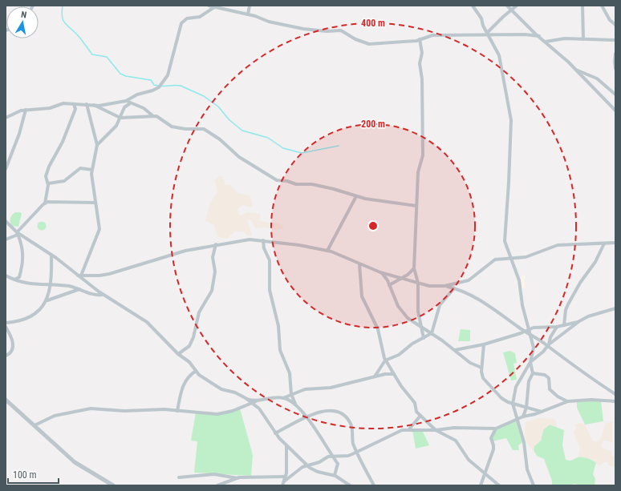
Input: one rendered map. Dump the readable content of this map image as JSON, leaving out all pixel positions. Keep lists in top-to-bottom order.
{
  "scale_bar": "100 m",
  "north": "top",
  "rings": ["400 m", "200 m"]
}
